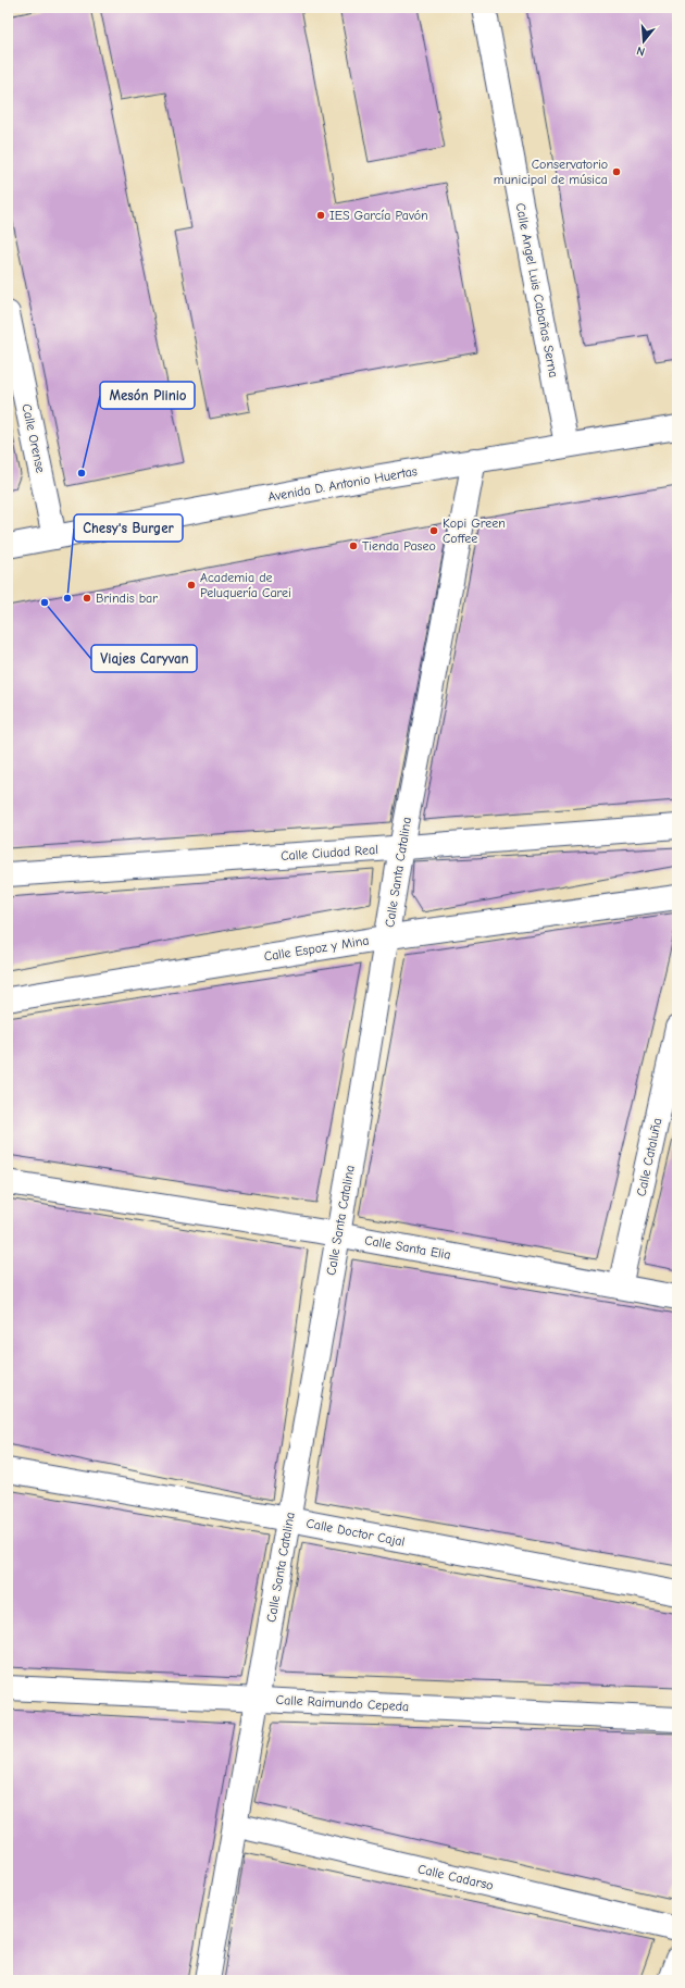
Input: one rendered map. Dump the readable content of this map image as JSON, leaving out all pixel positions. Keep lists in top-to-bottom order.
{
  "streets": {
    "street": [
      "Calle Angel Luis Cabañas Serna",
      "Calle Orense",
      "Avenida D. Antonio Huertas",
      "Calle Ciudad Real",
      "Calle Santa Catalina",
      "Calle Espoz y Mina",
      "Calle Cataluña",
      "Calle Santa Elia",
      "Calle Doctor Cajal",
      "Calle Raimundo Cepeda",
      "Calle Cadarso"
    ]
  },
  "crossings": [
    ["Calle Angel Luis Cabañas Serna", "Avenida D. Antonio Huertas"],
    ["Calle Orense", "Avenida D. Antonio Huertas"],
    ["Avenida D. Antonio Huertas", "Calle Santa Catalina"],
    ["Calle Ciudad Real", "Calle Santa Catalina"],
    ["Calle Santa Catalina", "Calle Espoz y Mina"],
    ["Calle Santa Catalina", "Calle Santa Elia"],
    ["Calle Santa Catalina", "Calle Doctor Cajal"],
    ["Calle Santa Catalina", "Calle Raimundo Cepeda"],
    ["Calle Santa Catalina", "Calle Cadarso"],
    ["Calle Cataluña", "Calle Santa Elia"]
  ],
  "places": [
    "Conservatorio municipal de música",
    "IES García Pavón",
    "Mesón Plinio",
    "Kopi Green Coffee",
    "Tienda Paseo",
    "Academia de Peluquería Carei",
    "Chesy's Burger",
    "Brindis bar",
    "Viajes Caryvan"
  ],
  "north": "bottom"
}
